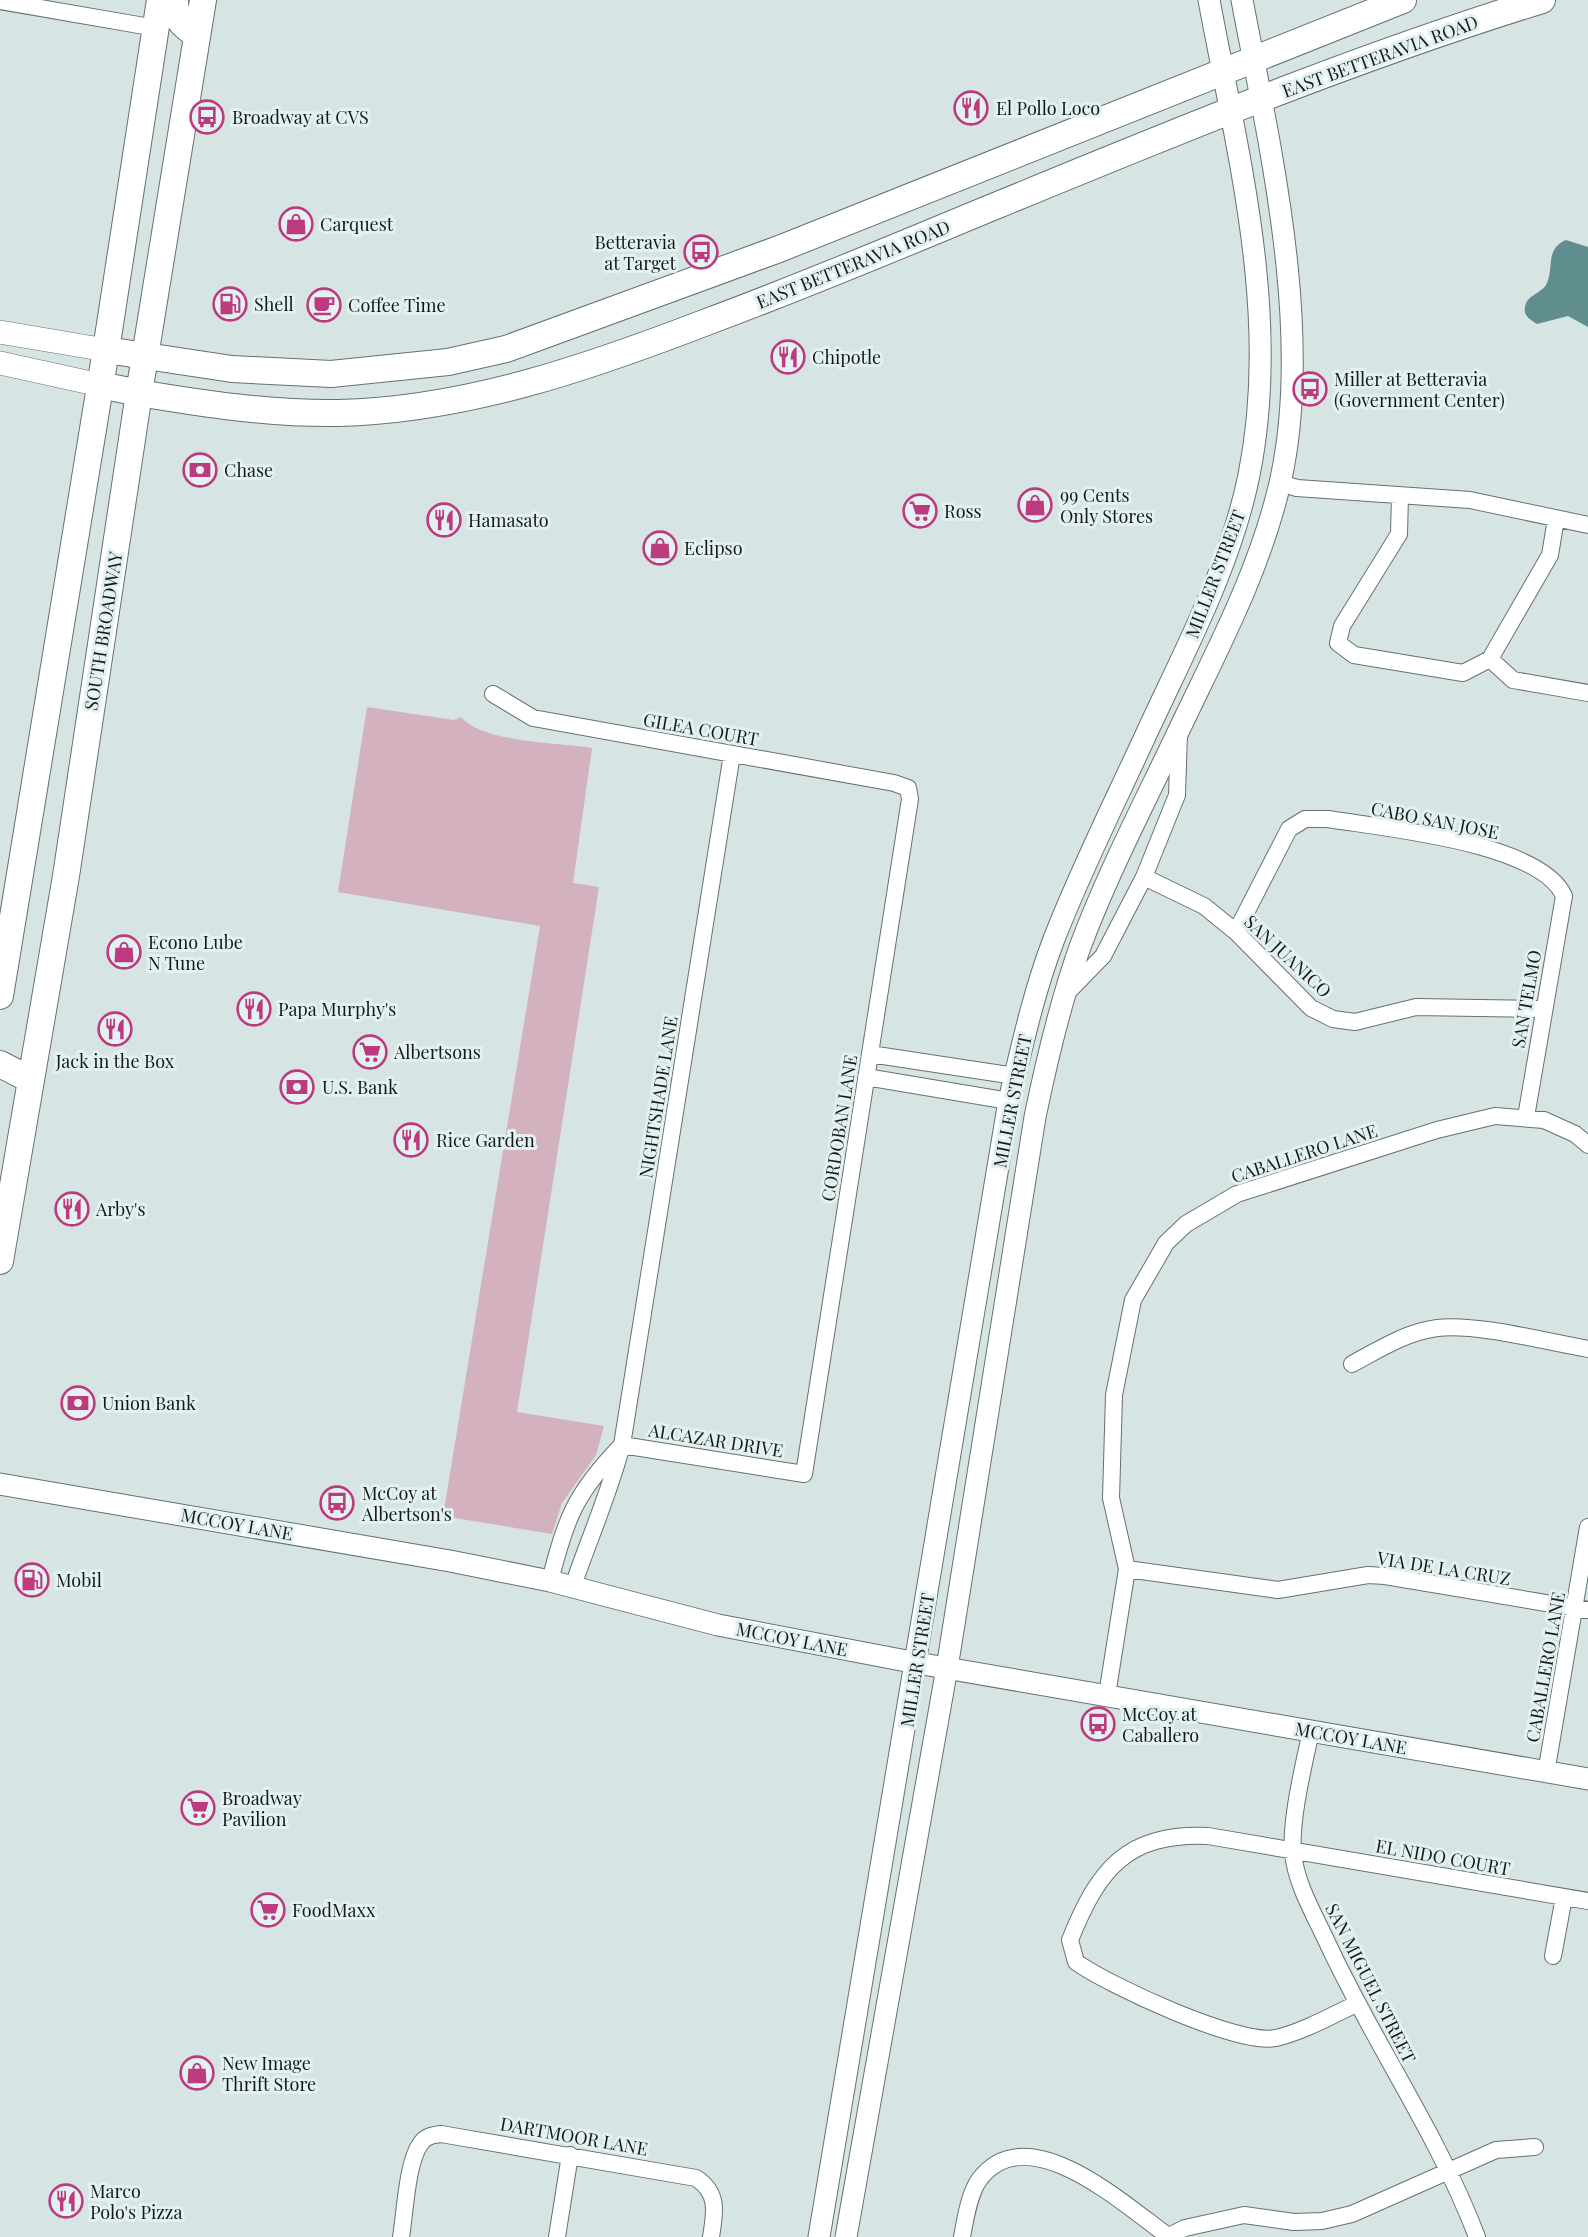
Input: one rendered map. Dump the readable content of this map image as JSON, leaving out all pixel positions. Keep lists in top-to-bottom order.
{
  "streets": {
    "main road": ["EAST BETTERAVIA ROAD", "SOUTH BROADWAY"],
    "street": [
      "MILLER STREET",
      "GILEA COURT",
      "CABO SAN JOSE",
      "SAN JUANICO",
      "SAN TELMO",
      "NIGHTSHADE LANE",
      "CORDOBAN LANE",
      "CABALLERO LANE",
      "ALCAZAR DRIVE",
      "MCCOY LANE",
      "VIA DE LA CRUZ",
      "EL NIDO COURT",
      "SAN MIGUEL STREET",
      "DARTMOOR LANE"
    ]
  },
  "crossings": [
    ["EAST BETTERAVIA ROAD", "MILLER STREET"],
    ["EAST BETTERAVIA ROAD", "SOUTH BROADWAY"],
    ["MILLER STREET", "SAN JUANICO"],
    ["MILLER STREET", "MCCOY LANE"],
    ["GILEA COURT", "NIGHTSHADE LANE"],
    ["GILEA COURT", "CORDOBAN LANE"],
    ["CABO SAN JOSE", "SAN JUANICO"],
    ["CABO SAN JOSE", "SAN TELMO"],
    ["SAN JUANICO", "SAN TELMO"],
    ["SAN TELMO", "CABALLERO LANE"],
    ["NIGHTSHADE LANE", "ALCAZAR DRIVE"],
    ["NIGHTSHADE LANE", "MCCOY LANE"],
    ["CORDOBAN LANE", "ALCAZAR DRIVE"],
    ["CABALLERO LANE", "MCCOY LANE"],
    ["CABALLERO LANE", "VIA DE LA CRUZ"],
    ["MCCOY LANE", "SAN MIGUEL STREET"],
    ["EL NIDO COURT", "SAN MIGUEL STREET"]
  ],
  "places": {
    "restaurant": [
      "El Pollo Loco",
      "Chipotle",
      "Hamasato",
      "Papa Murphy's",
      "Jack in the Box",
      "Rice Garden",
      "Arby's",
      "Marco Polo's Pizza"
    ],
    "bus stop": [
      "Broadway at CVS",
      "Betteravia at Target",
      "Miller at Betteravia (Government Center)",
      "McCoy at Albertson's",
      "McCoy at Caballero"
    ],
    "shop": [
      "Carquest",
      "99 Cents Only Stores",
      "Eclipso",
      "Econo Lube N Tune",
      "New Image Thrift Store"
    ],
    "fuel station": ["Shell", "Mobil"],
    "cafe": ["Coffee Time"],
    "bank": ["Chase", "U.S. Bank", "Union Bank"],
    "supermarket": [
      "Ross",
      "Albertsons",
      "Broadway Pavilion",
      "FoodMaxx"
    ]
  }
}
